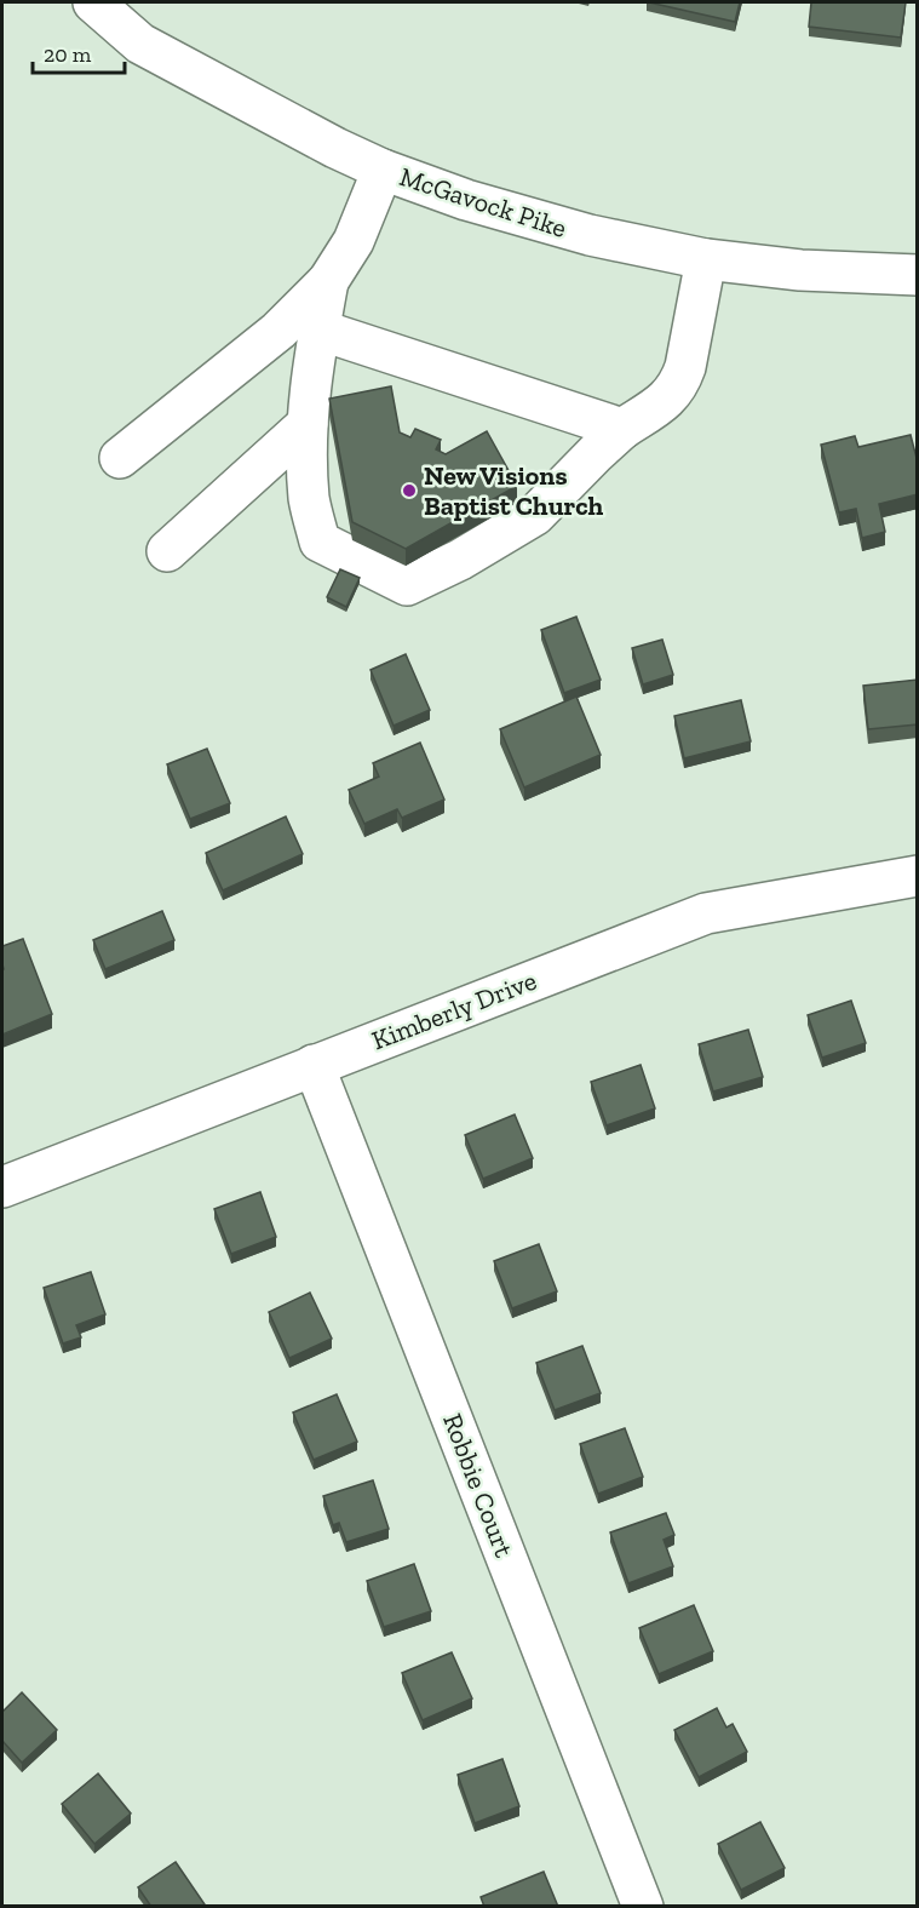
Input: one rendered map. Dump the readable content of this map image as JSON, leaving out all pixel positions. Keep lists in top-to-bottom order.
{
  "streets": {
    "street": ["McGavock Pike", "Kimberly Drive", "Robbie Court"]
  },
  "crossings": [
    ["Kimberly Drive", "Robbie Court"]
  ],
  "places": ["New Visions Baptist Church"],
  "scale_bar": "20 m"
}
